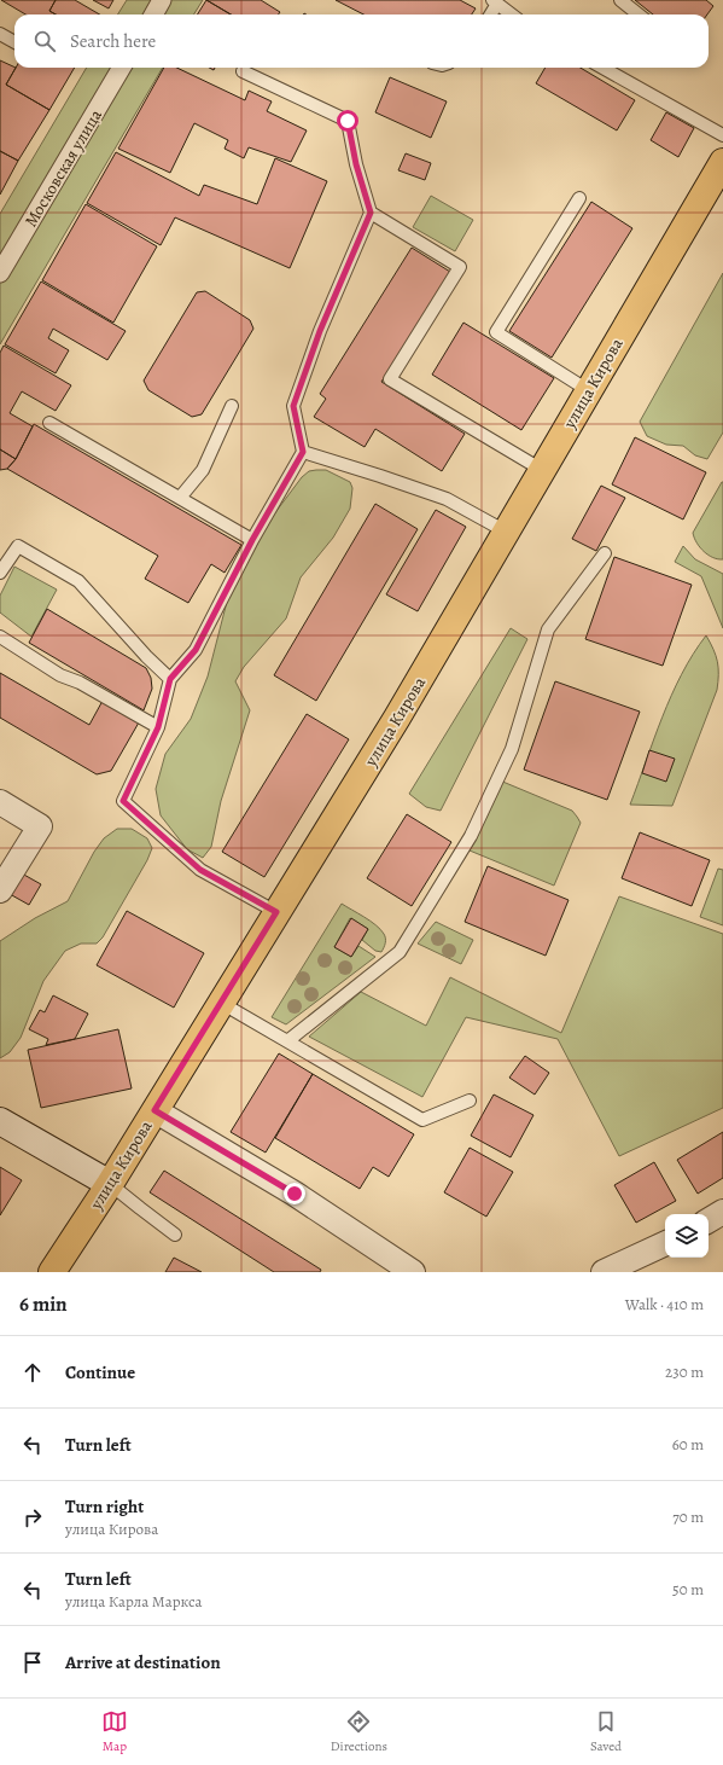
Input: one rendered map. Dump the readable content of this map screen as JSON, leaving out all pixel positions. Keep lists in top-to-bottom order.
{
  "streets": {
    "main road": ["улица Кирова"],
    "street": ["Московская улица"]
  },
  "page": {
    "search": "Search here",
    "heading": ["6 min", "Walk · 410 m"],
    "list": [
      ["Continue", "230 m"],
      ["Turn left", "60 m"],
      ["Turn right", "улица Кирова", "70 m"],
      ["Turn left", "улица Карла Маркса", "50 m"],
      "Arrive at destination"
    ],
    "nav": ["Map", "Directions", "Saved"]
  }
}
